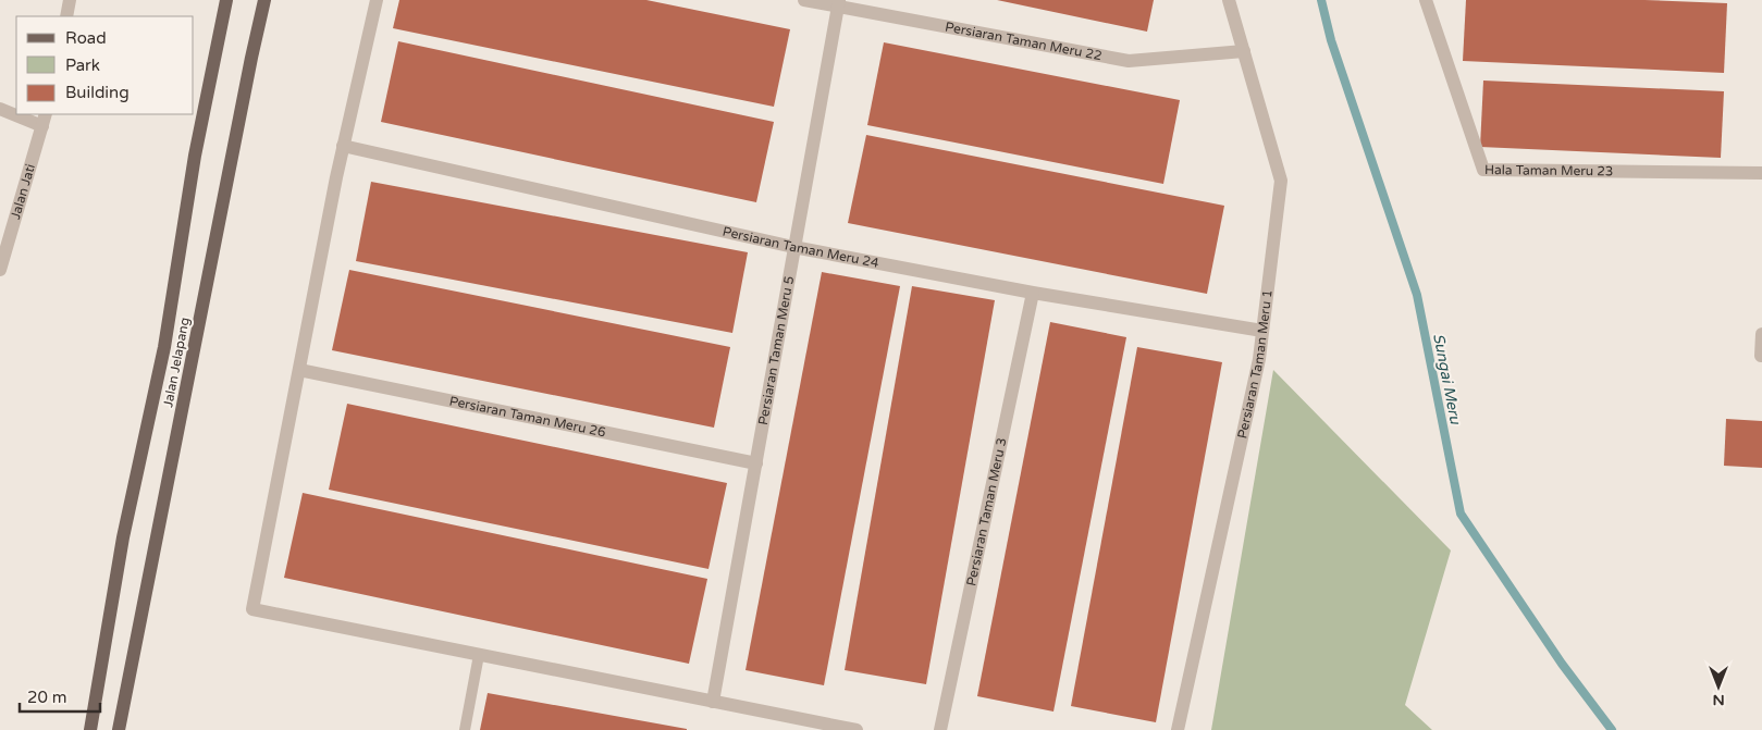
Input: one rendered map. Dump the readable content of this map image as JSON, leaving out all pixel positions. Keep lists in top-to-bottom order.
{
  "streets": {
    "main road": ["Jalan Jelapang"],
    "street": [
      "Persiaran Taman Meru 22",
      "Hala Taman Meru 23",
      "Jalan Jati",
      "Persiaran Taman Meru 24",
      "Persiaran Taman Meru 5",
      "Persiaran Taman Meru 1",
      "Persiaran Taman Meru 26",
      "Persiaran Taman Meru 3"
    ]
  },
  "crossings": [
    ["Persiaran Taman Meru 22", "Persiaran Taman Meru 5"],
    ["Persiaran Taman Meru 22", "Persiaran Taman Meru 1"],
    ["Persiaran Taman Meru 24", "Persiaran Taman Meru 5"],
    ["Persiaran Taman Meru 24", "Persiaran Taman Meru 1"],
    ["Persiaran Taman Meru 24", "Persiaran Taman Meru 3"],
    ["Persiaran Taman Meru 5", "Persiaran Taman Meru 26"]
  ],
  "water": ["Sungai Meru"],
  "legend": ["Road", "Park", "Building"],
  "scale_bar": "20 m",
  "north": "bottom"
}
